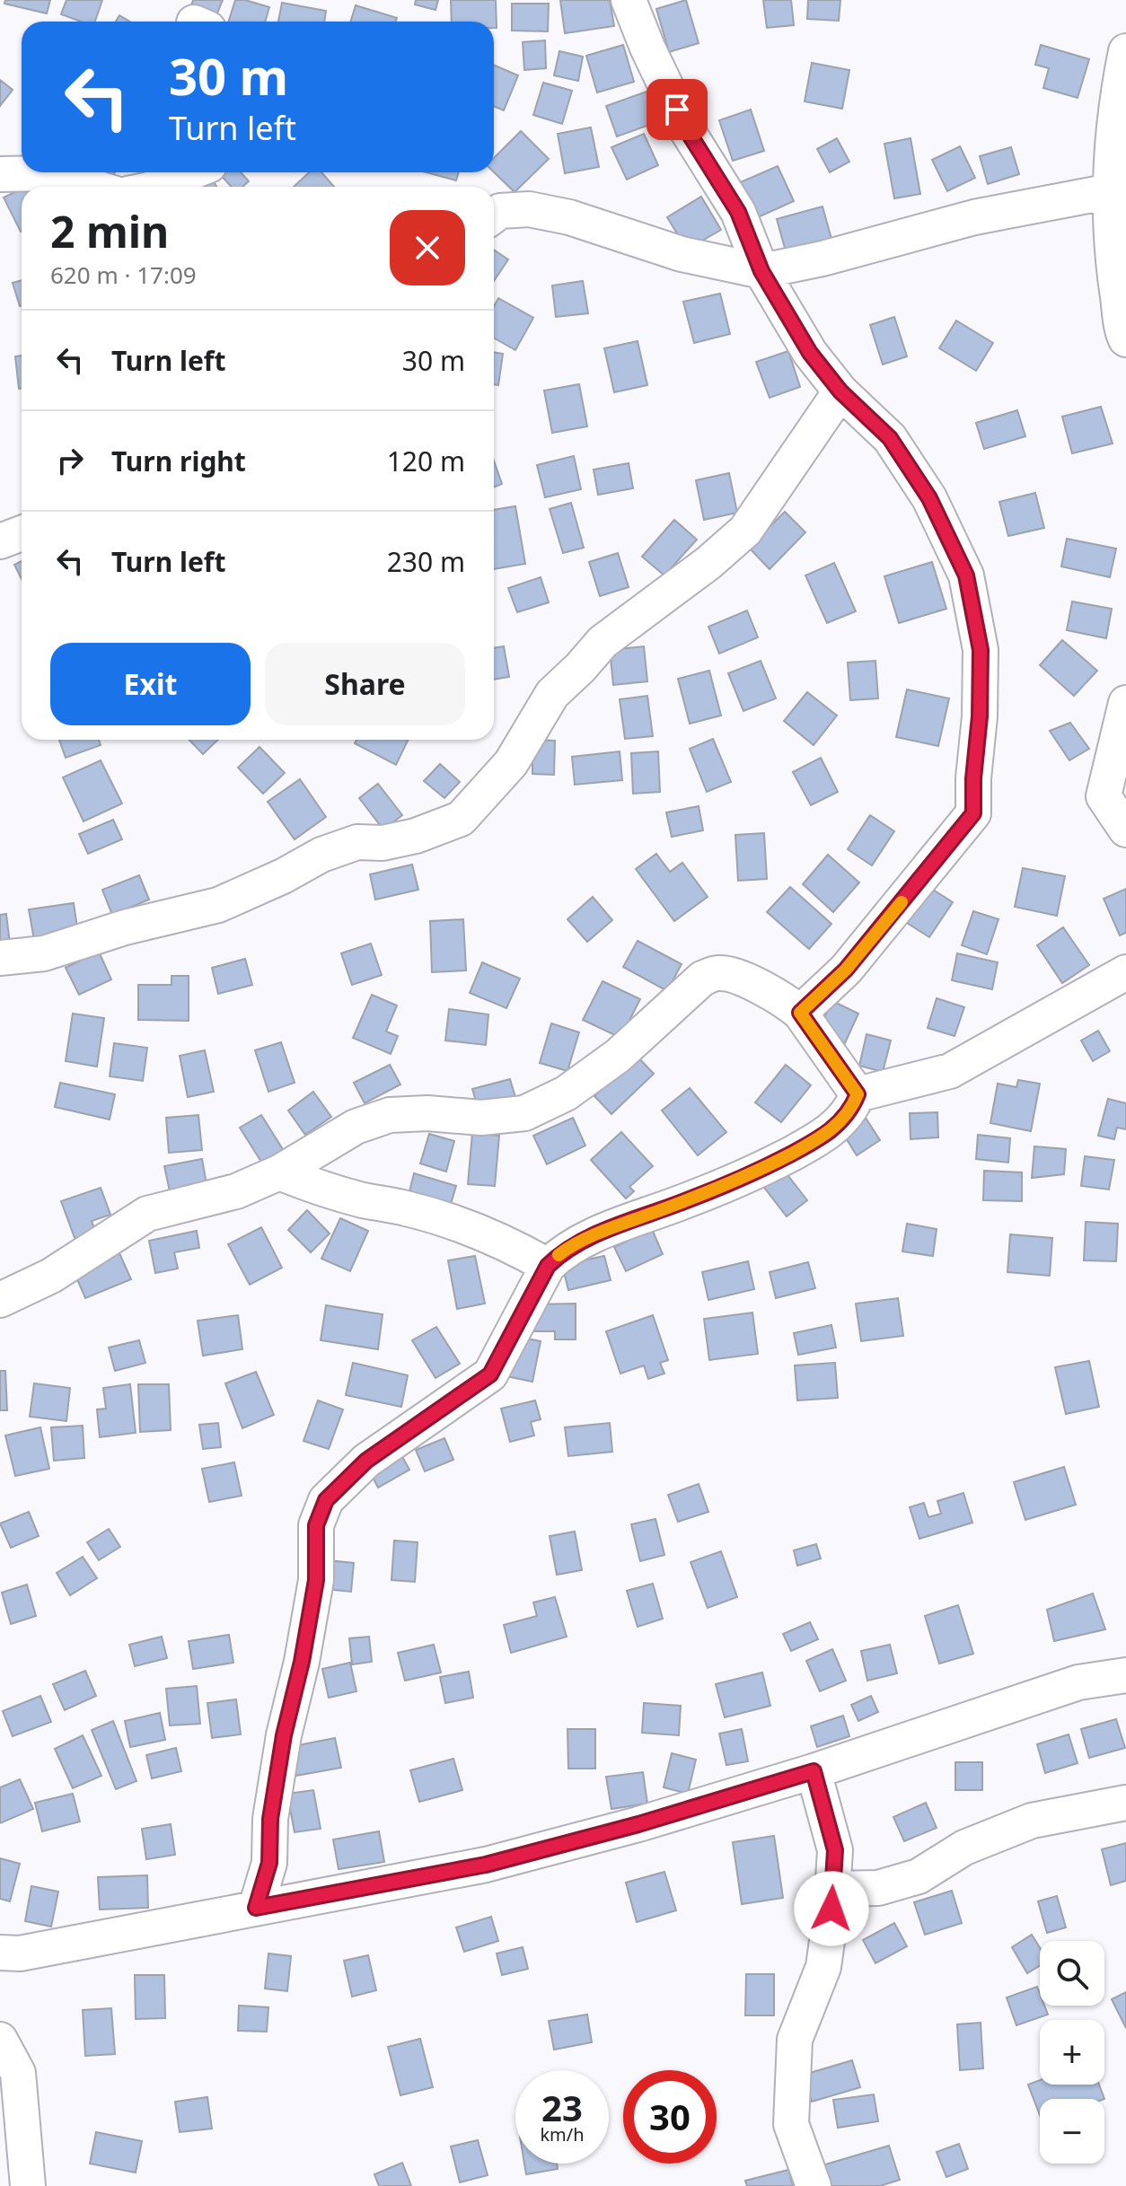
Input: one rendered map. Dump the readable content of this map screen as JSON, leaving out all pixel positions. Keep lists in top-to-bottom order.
{
  "page": {
    "turn": ["30 m", "Turn left"],
    "heading": ["2 min", "620 m · 17:09"],
    "list": [
      {
        "name": "Turn left",
        "value": "30 m"
      },
      {
        "name": "Turn right",
        "value": "120 m"
      },
      {
        "name": "Turn left",
        "value": "230 m"
      }
    ],
    "buttons": ["Exit", "Share"],
    "map_buttons": ["+", "−"],
    "speed": "23 km/h",
    "limit": "30"
  }
}
